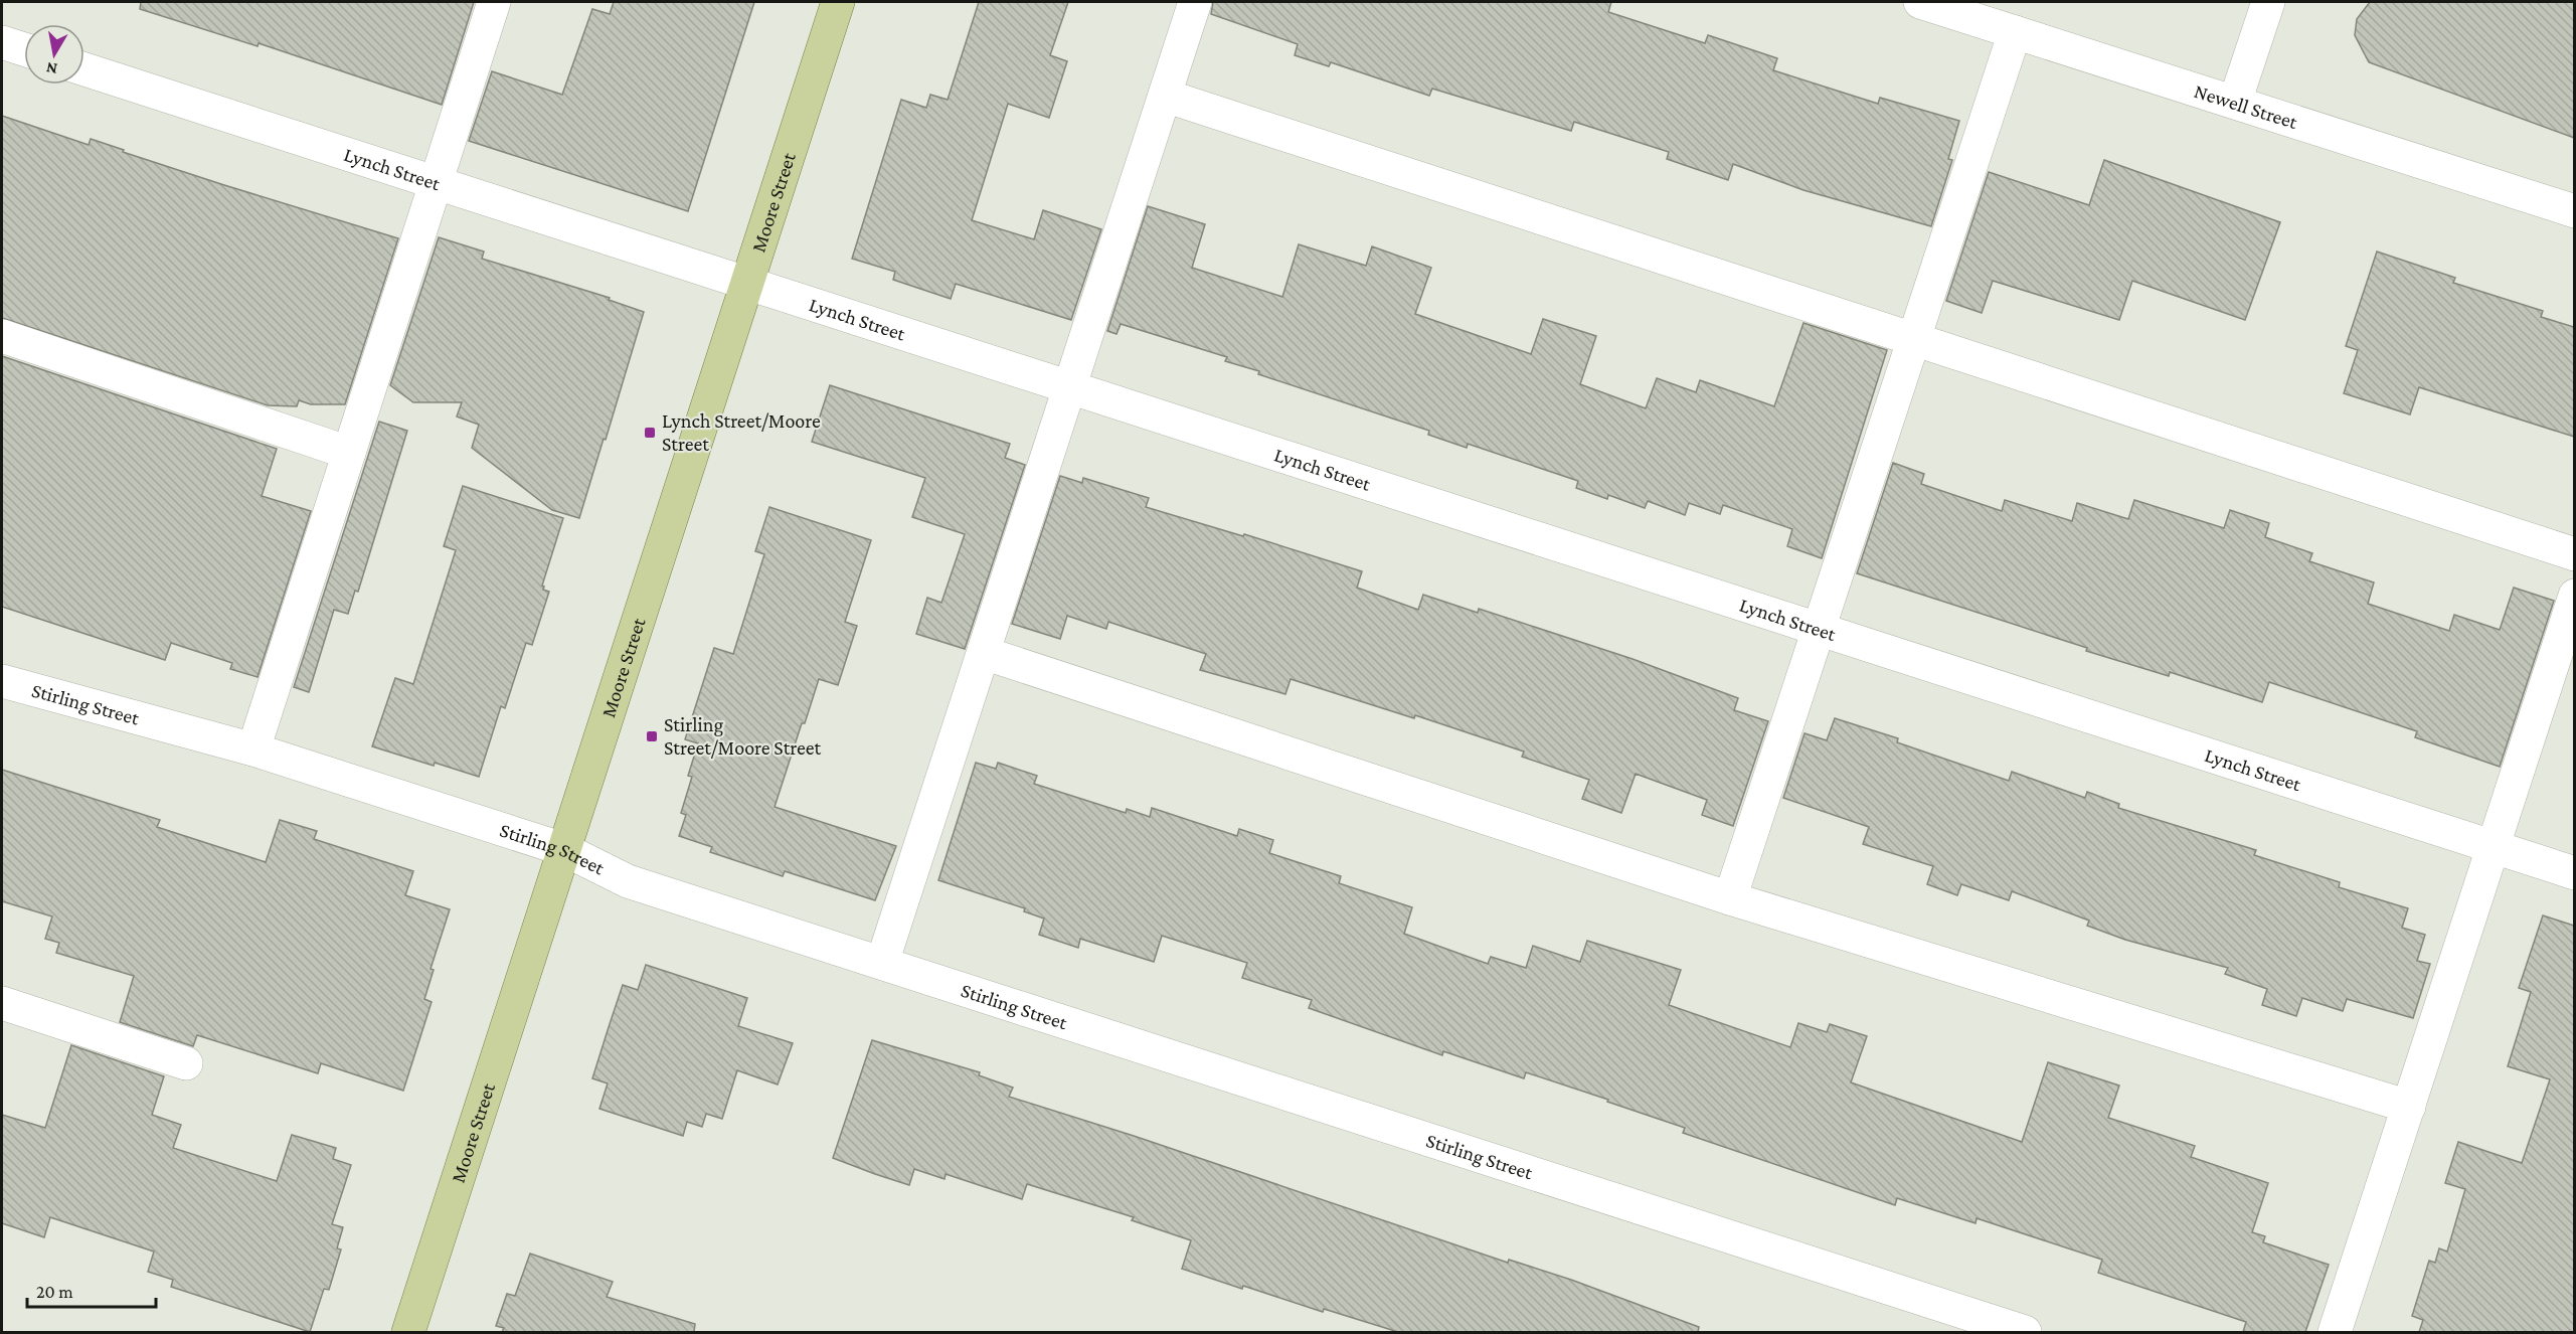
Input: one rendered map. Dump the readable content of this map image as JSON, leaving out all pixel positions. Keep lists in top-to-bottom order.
{
  "streets": {
    "main road": ["Moore Street"],
    "street": ["Newell Street", "Lynch Street", "Stirling Street"]
  },
  "crossings": [
    ["Lynch Street", "Moore Street"],
    ["Moore Street", "Stirling Street"]
  ],
  "places": {
    "transit": ["Lynch Street/Moore Street", "Stirling Street/Moore Street"]
  },
  "scale_bar": "20 m",
  "north": "bottom"
}
